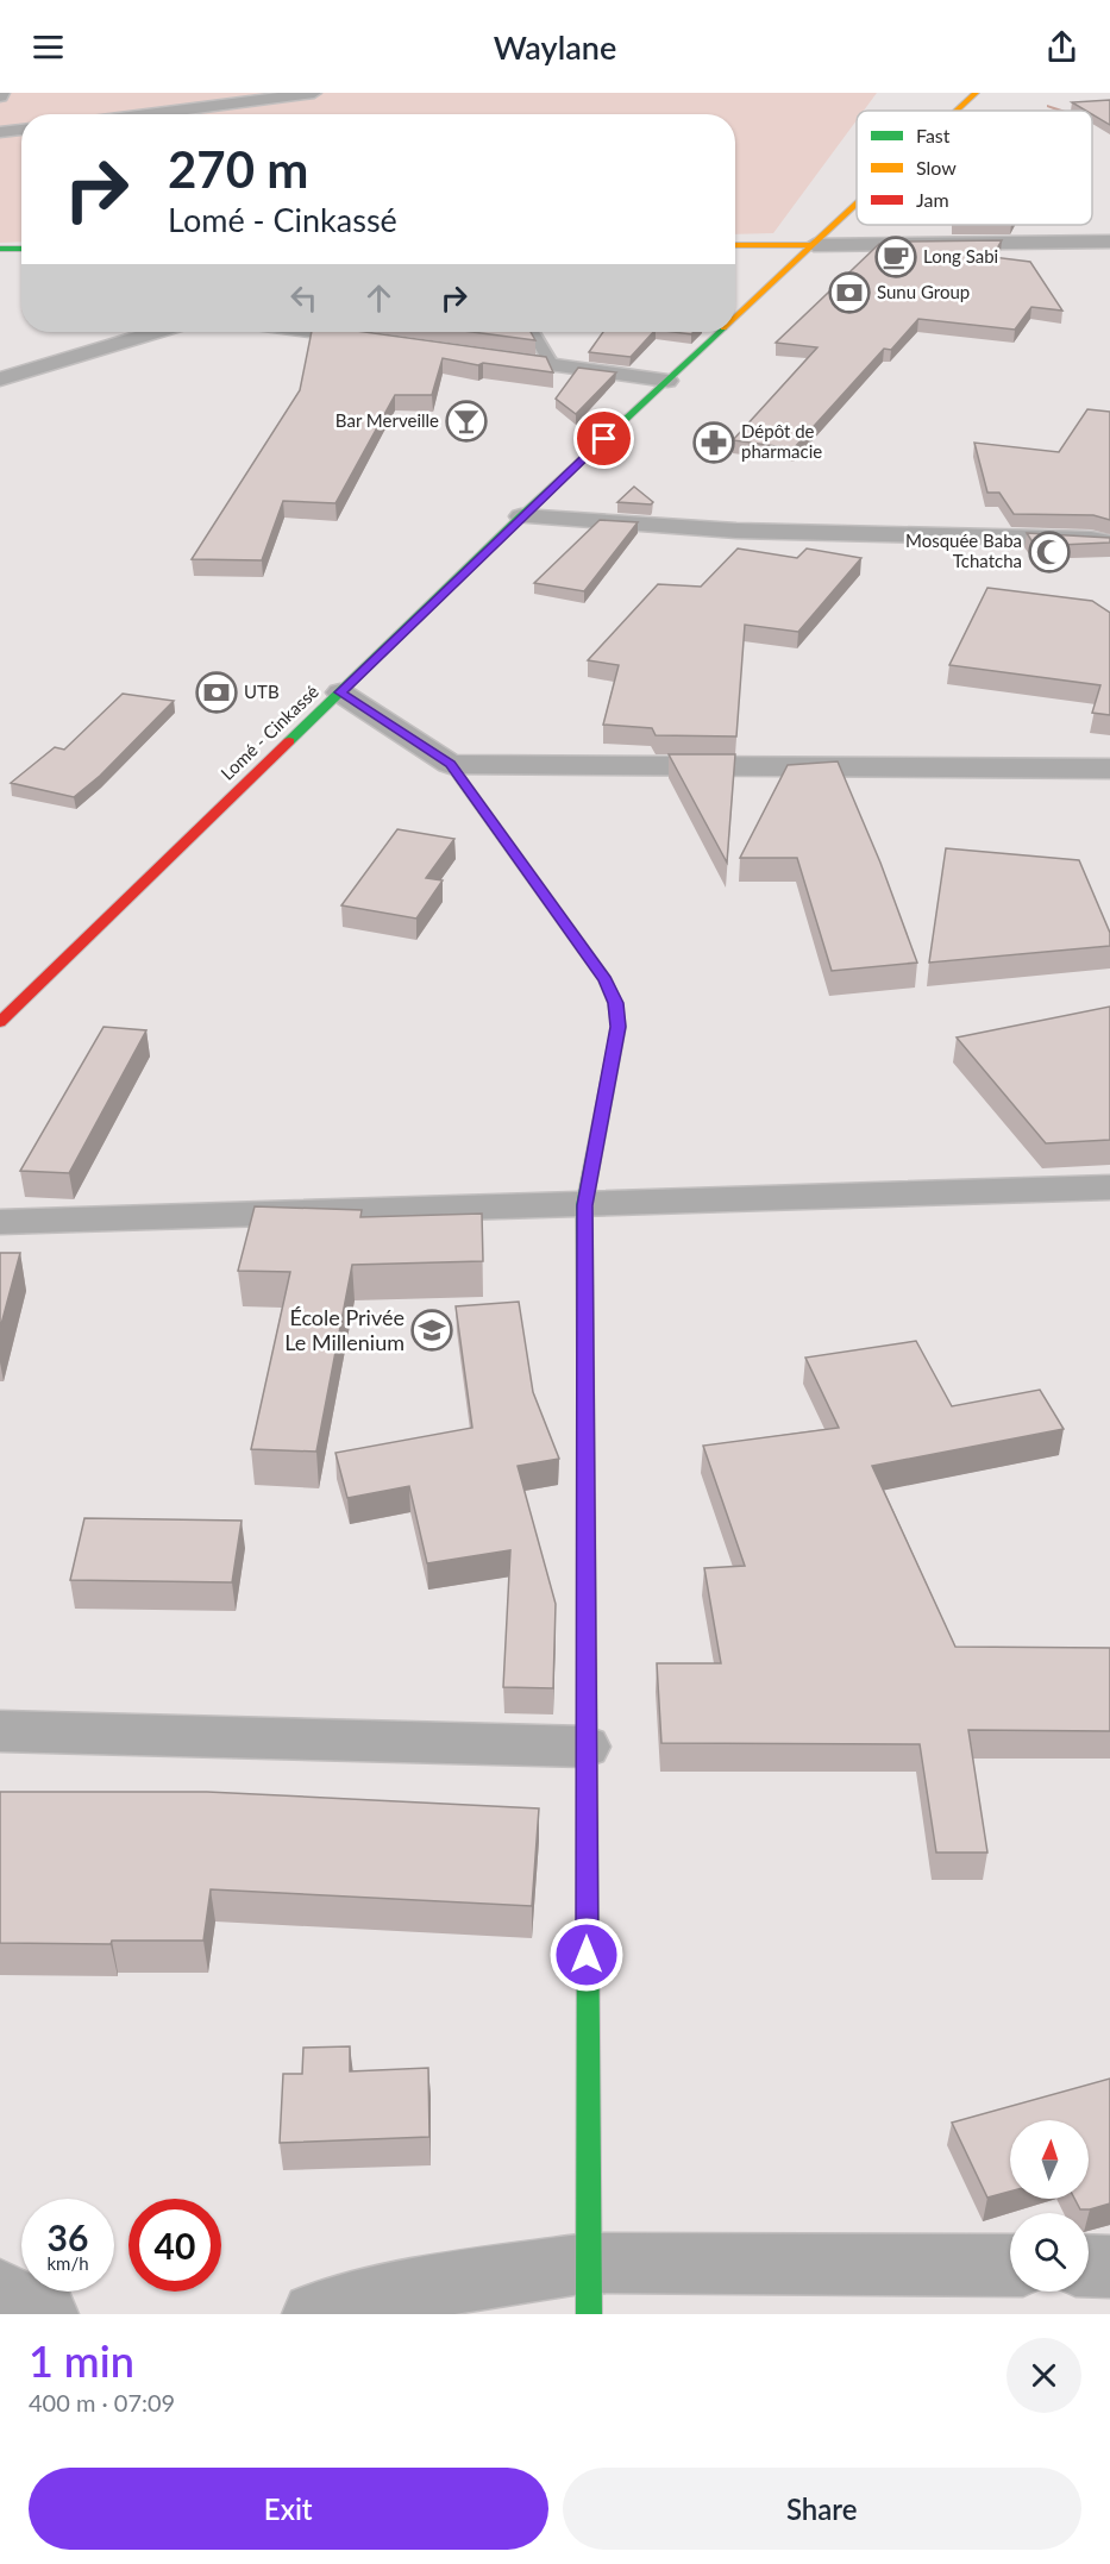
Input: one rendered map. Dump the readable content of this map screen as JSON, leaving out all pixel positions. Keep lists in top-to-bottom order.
{
  "streets": {
    "main road": ["Lomé - Cinkassé"]
  },
  "places": {
    "cafe": ["Long Sabi"],
    "bank": ["Sunu Group", "UTB"],
    "bar": ["Bar Merveille"],
    "pharmacy": ["Dépôt de pharmacie"],
    "mosque": ["Mosquée Baba Tchatcha"],
    "school or university": ["École Privée Le Millenium"]
  },
  "legend": ["Fast", "Slow", "Jam"],
  "north": "top",
  "page": {
    "header": "Waylane",
    "turn": ["270 m", "Lomé - Cinkassé"],
    "speed": "36 km/h",
    "limit": "40",
    "heading": ["1 min", "400 m · 07:09"],
    "buttons": ["Exit", "Share"]
  }
}
